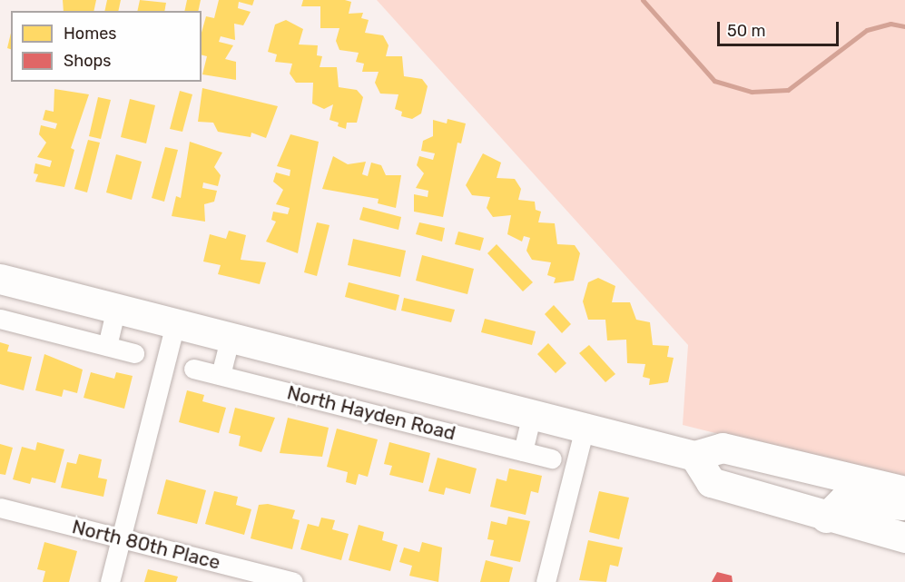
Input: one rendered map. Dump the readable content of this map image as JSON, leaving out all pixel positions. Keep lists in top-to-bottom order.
{
  "streets": {
    "main road": ["North Hayden Road"],
    "street": ["North 80th Place"]
  },
  "legend": ["Homes", "Shops"],
  "scale_bar": "50 m"
}
